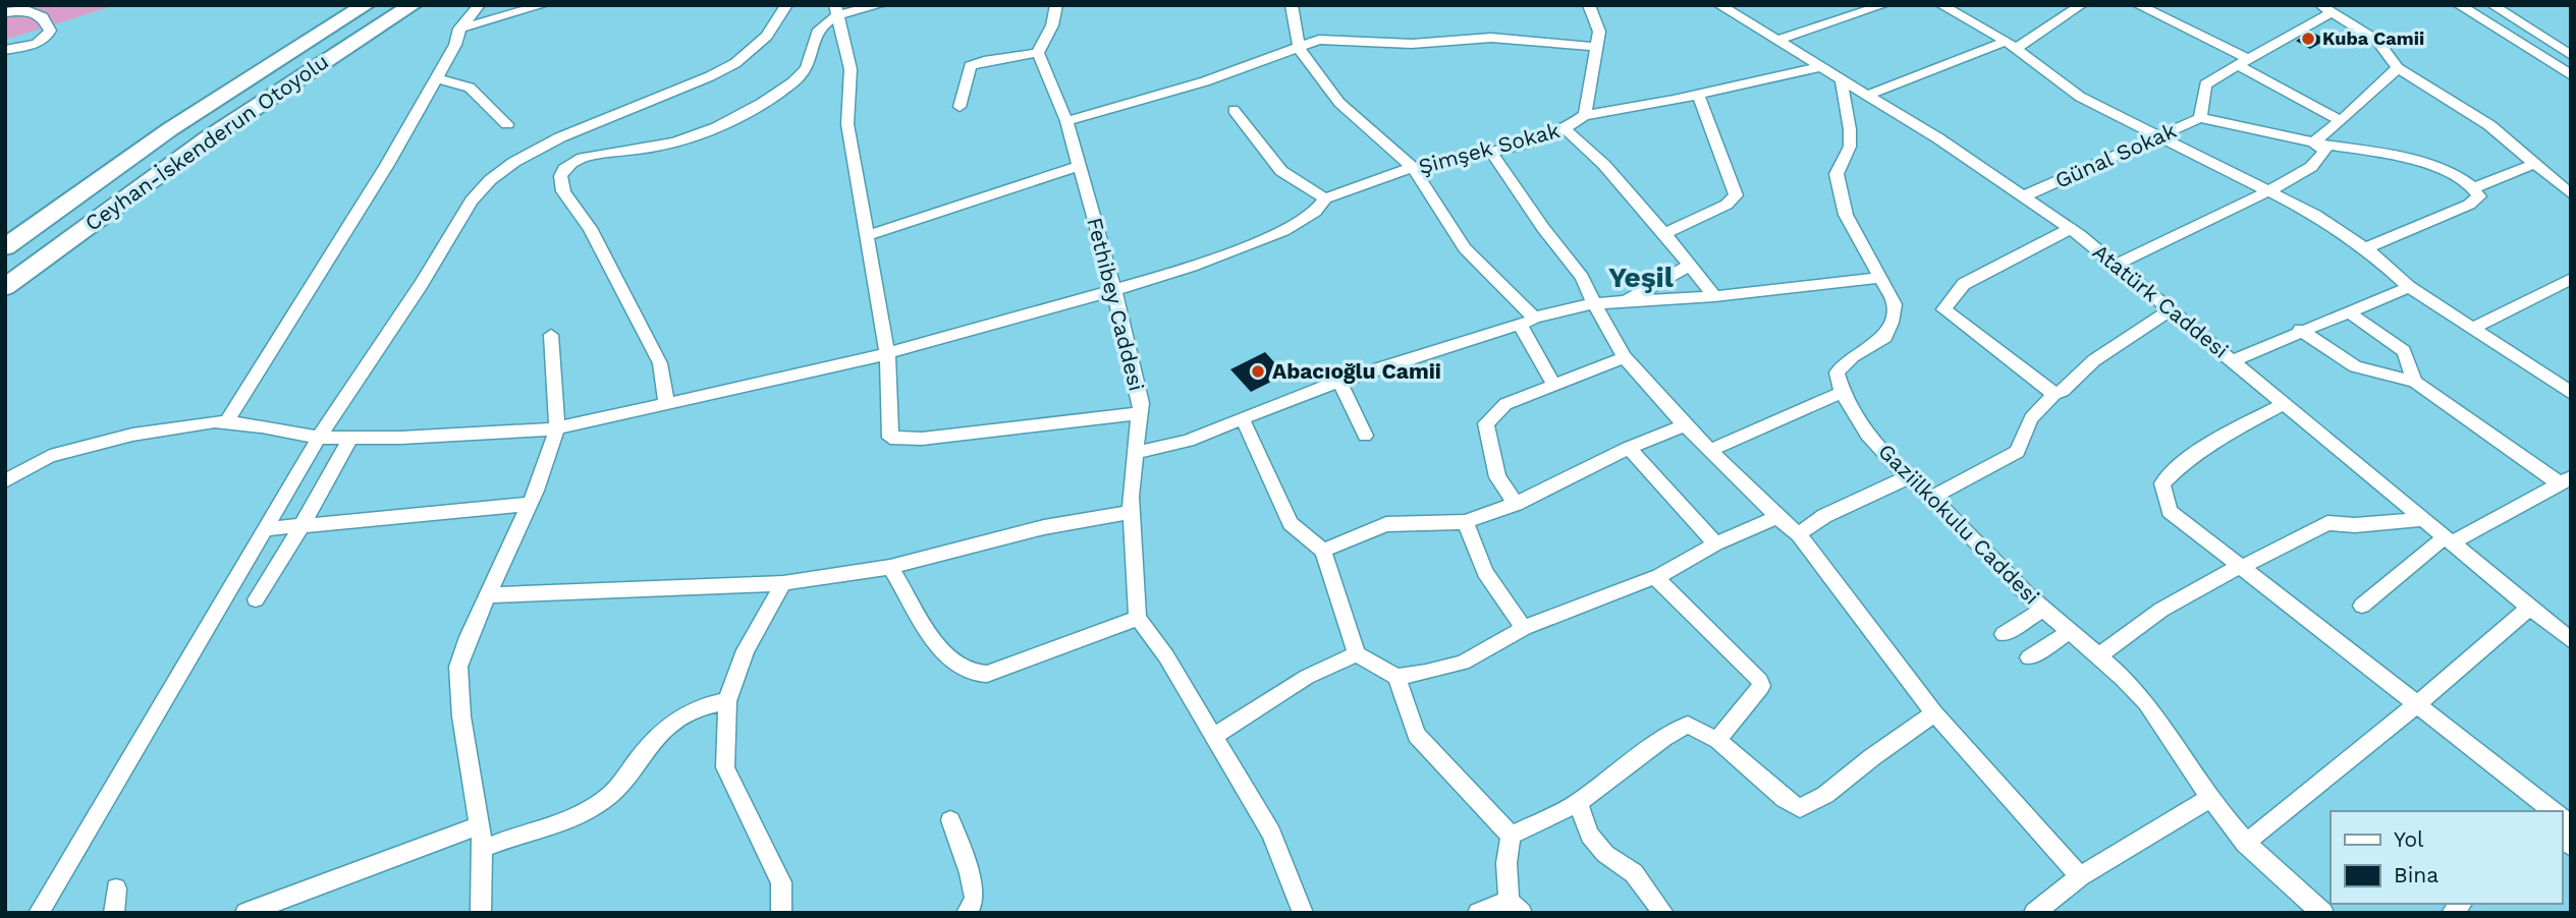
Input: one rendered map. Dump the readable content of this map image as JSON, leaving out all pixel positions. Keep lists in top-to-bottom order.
{
  "streets": {
    "highway": ["Ceyhan-İskenderun Otoyolu"],
    "street": [
      "Şimşek Sokak",
      "Günal Sokak",
      "Atatürk Caddesi",
      "Fethibey Caddesi",
      "Gaziilkokulu Caddesi"
    ]
  },
  "crossings": [
    ["Günal Sokak", "Atatürk Caddesi"]
  ],
  "districts": ["Yeşil"],
  "places": ["Kuba Camii", "Abacıoğlu Camii"],
  "legend": ["Yol", "Bina"]
}
